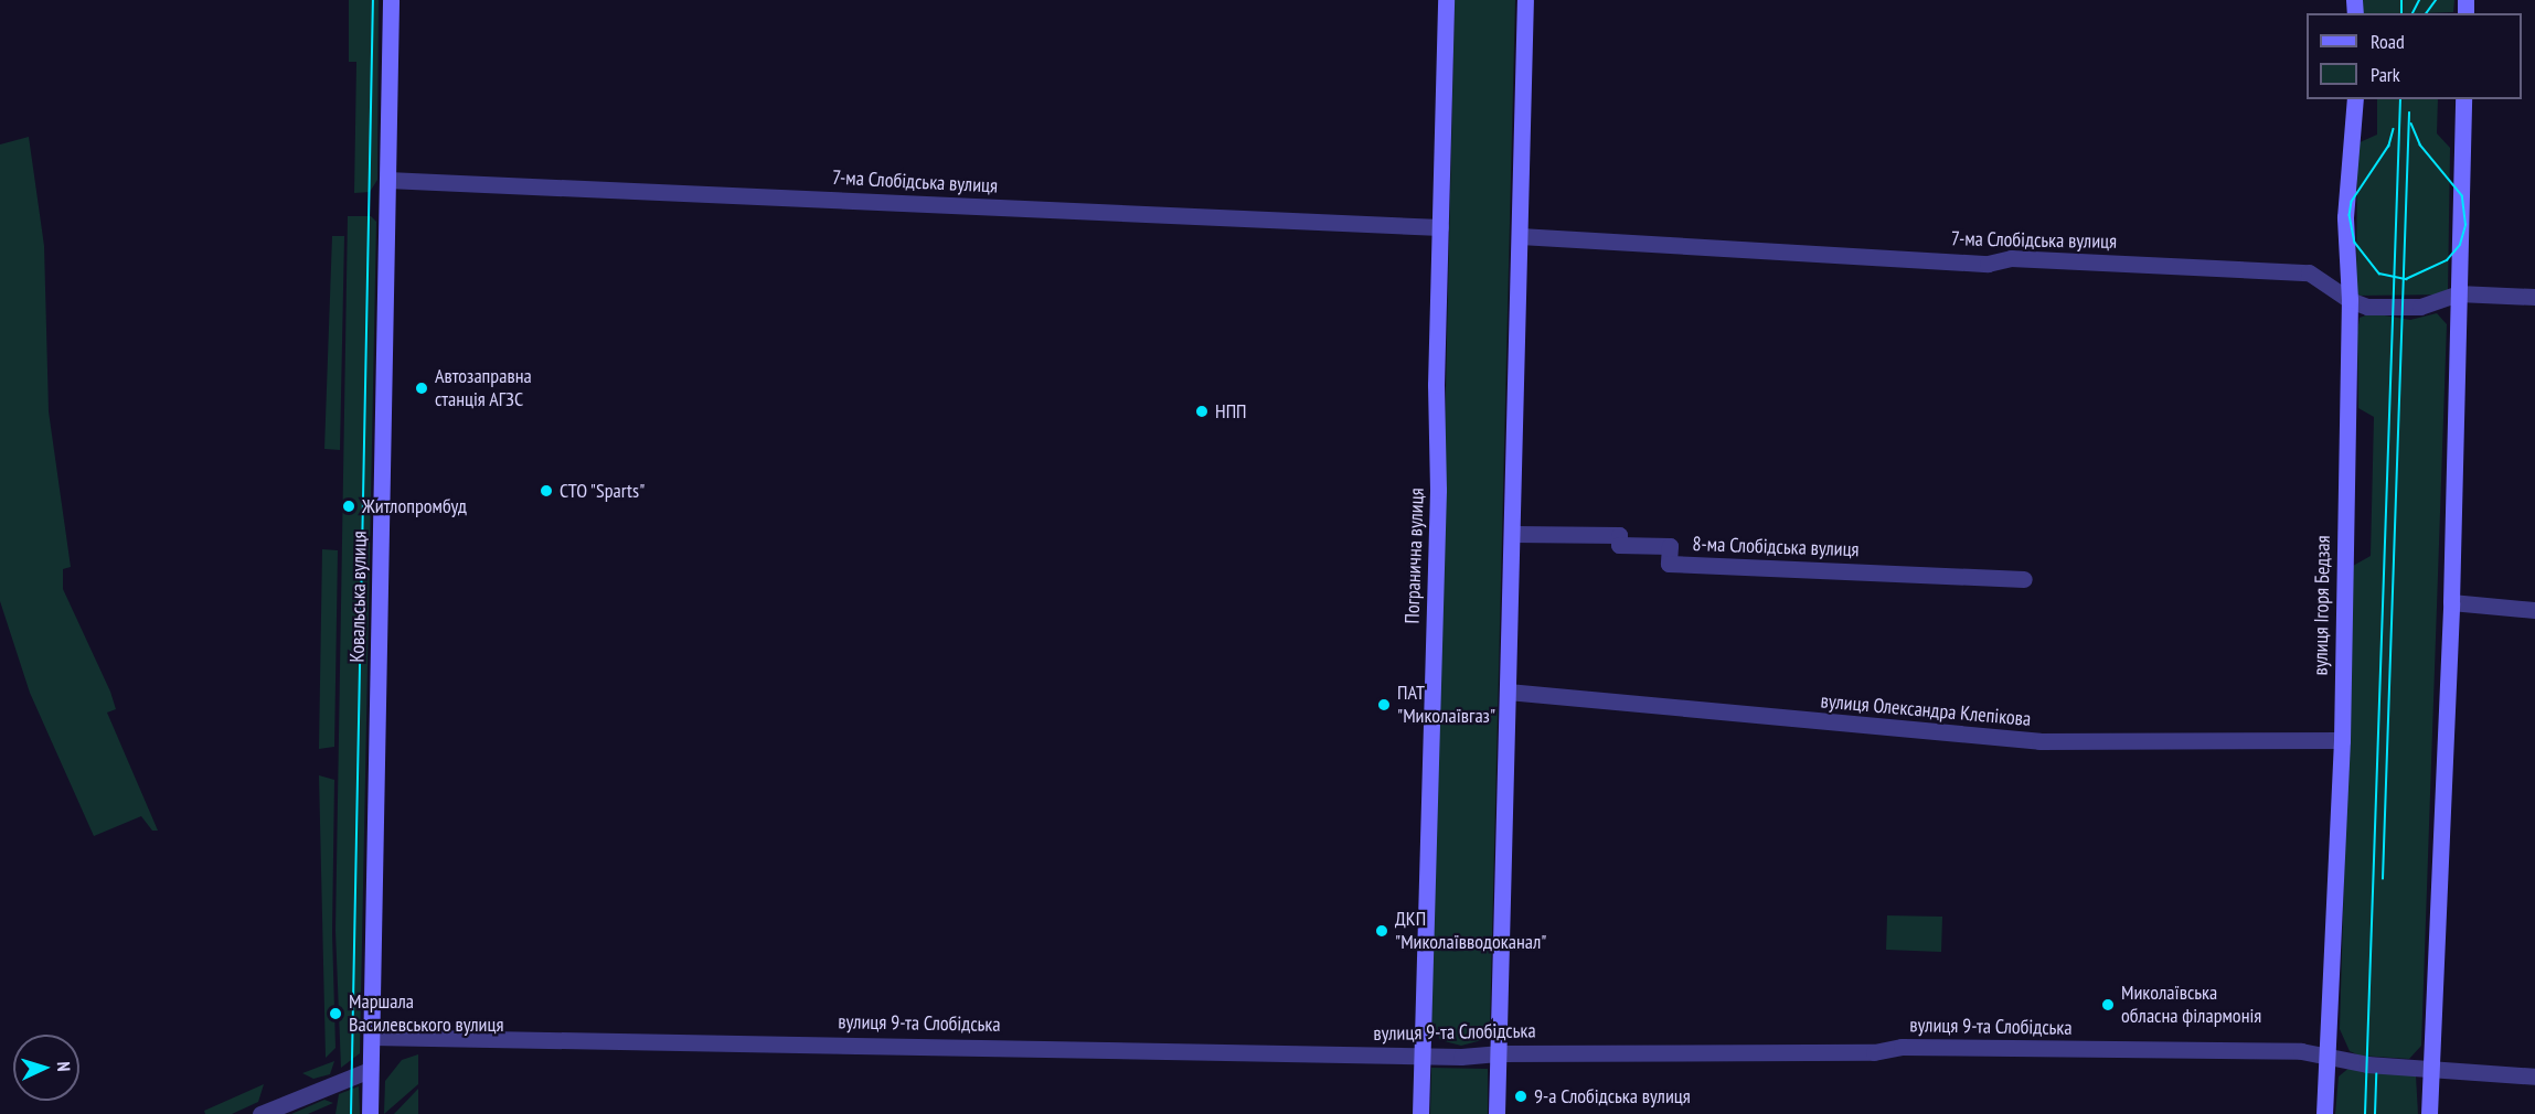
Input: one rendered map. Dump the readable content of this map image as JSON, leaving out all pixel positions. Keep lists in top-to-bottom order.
{
  "streets": {
    "street": [
      "7-ма Слобідська вулиця",
      "8-ма Слобідська вулиця",
      "Погранична вулиця",
      "Ковальська вулиця",
      "вулиця Ігоря Бедзая",
      "вулиця Олександра Клепікова",
      "вулиця 9-та Слобідська"
    ]
  },
  "crossings": [
    ["7-ма Слобідська вулиця", "Погранична вулиця"],
    ["7-ма Слобідська вулиця", "Ковальська вулиця"],
    ["7-ма Слобідська вулиця", "вулиця Ігоря Бедзая"],
    ["Погранична вулиця", "вулиця 9-та Слобідська"],
    ["Ковальська вулиця", "вулиця 9-та Слобідська"],
    ["вулиця Ігоря Бедзая", "вулиця Олександра Клепікова"],
    ["вулиця Ігоря Бедзая", "вулиця 9-та Слобідська"]
  ],
  "places": [
    "Автозаправна станція АГЗС",
    "НПП",
    "СТО \"Sparts\"",
    "Житлопромбуд",
    "ПАТ \"Миколаївгаз\"",
    "ДКП \"Миколаївводоканал\"",
    "Миколаївська обласна філармонія",
    "Маршала Василевського вулиця",
    "9-а Слобідська вулиця"
  ],
  "legend": ["Road", "Park"],
  "north": "right"
}
